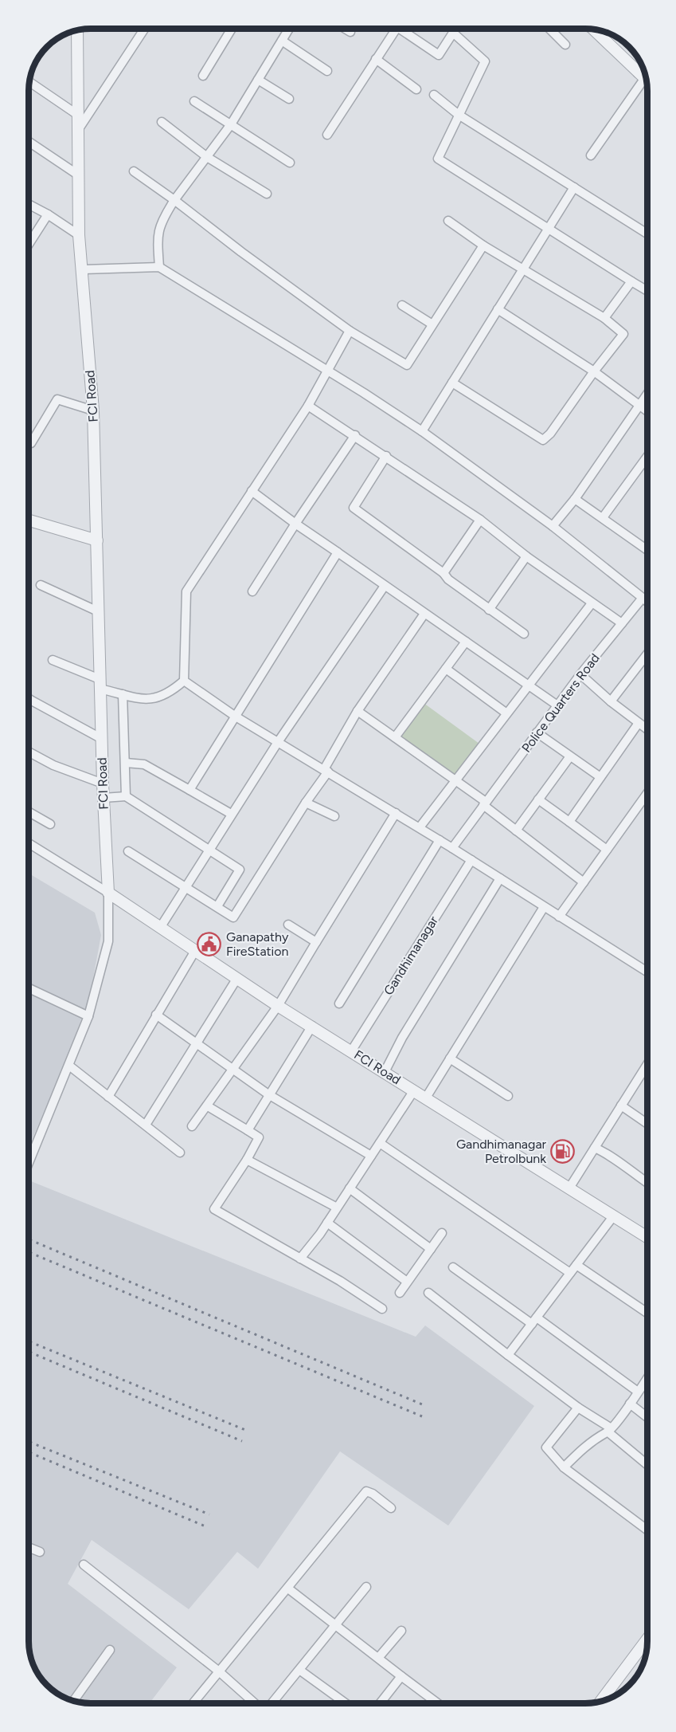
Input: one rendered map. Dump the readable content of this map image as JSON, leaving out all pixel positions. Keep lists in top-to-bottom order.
{
  "streets": {
    "street": ["FCI Road", "Police Quarters Road", "Gandhimanagar"]
  },
  "crossings": [
    ["FCI Road", "Gandhimanagar"]
  ],
  "places": {
    "public building": ["Ganapathy FireStation"],
    "fuel station": ["Gandhimanagar Petrolbunk"]
  }
}
